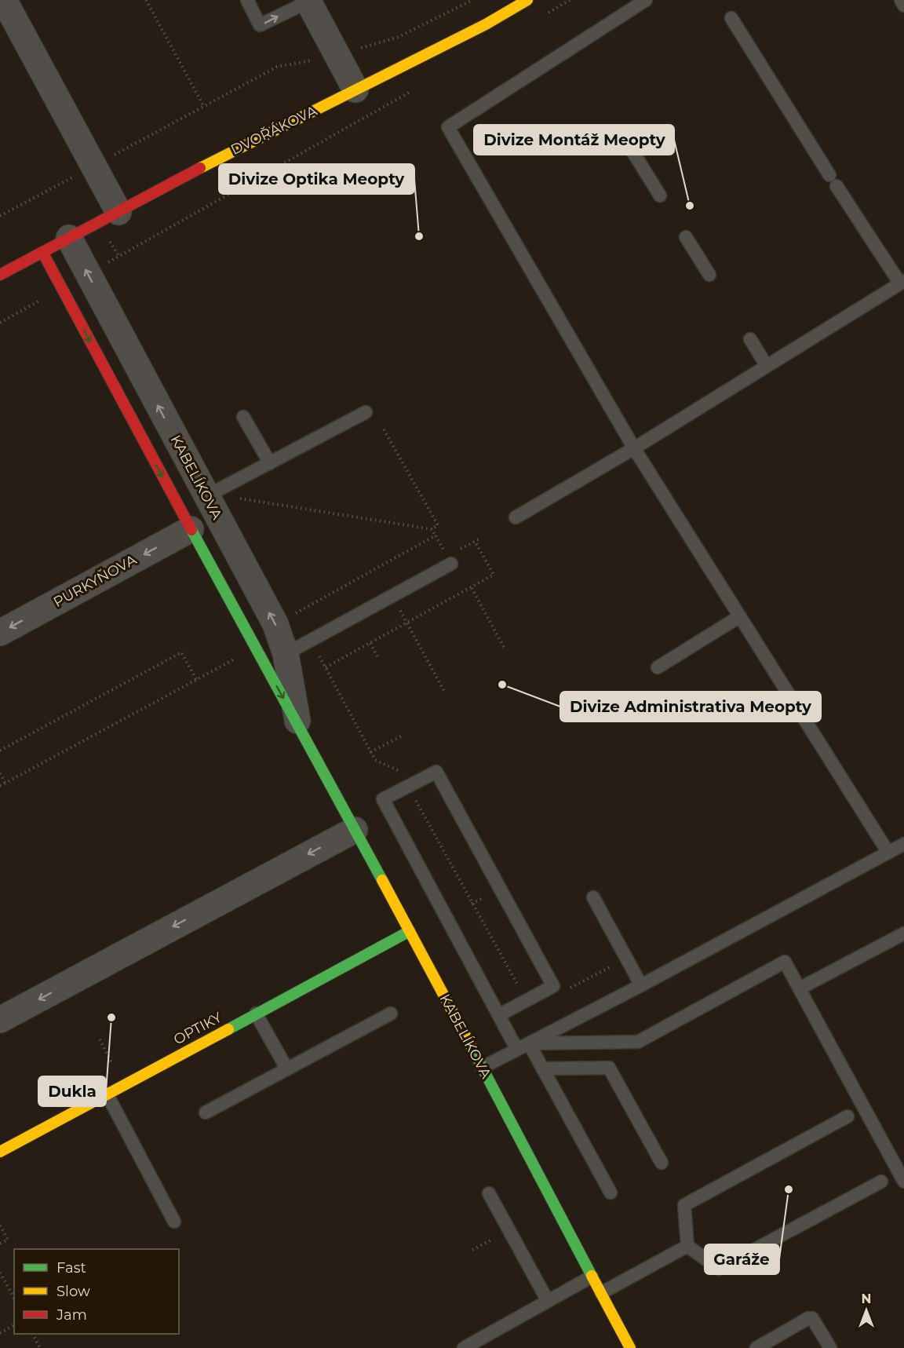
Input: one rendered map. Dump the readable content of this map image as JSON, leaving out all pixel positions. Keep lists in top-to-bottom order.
{
  "streets": {
    "street": [
      "DVOŘÁKOVA",
      "KABELÍKOVA",
      "PURKYŇOVA",
      "OPTIKY"
    ]
  },
  "crossings": [
    ["DVOŘÁKOVA", "KABELÍKOVA"],
    ["KABELÍKOVA", "PURKYŇOVA"],
    ["KABELÍKOVA", "OPTIKY"]
  ],
  "one_way": ["PURKYŇOVA"],
  "places": [
    "Divize Montáž Meopty",
    "Divize Optika Meopty",
    "Divize Administrativa Meopty",
    "Dukla",
    "Garáže"
  ],
  "legend": ["Fast", "Slow", "Jam"],
  "north": "top"
}
